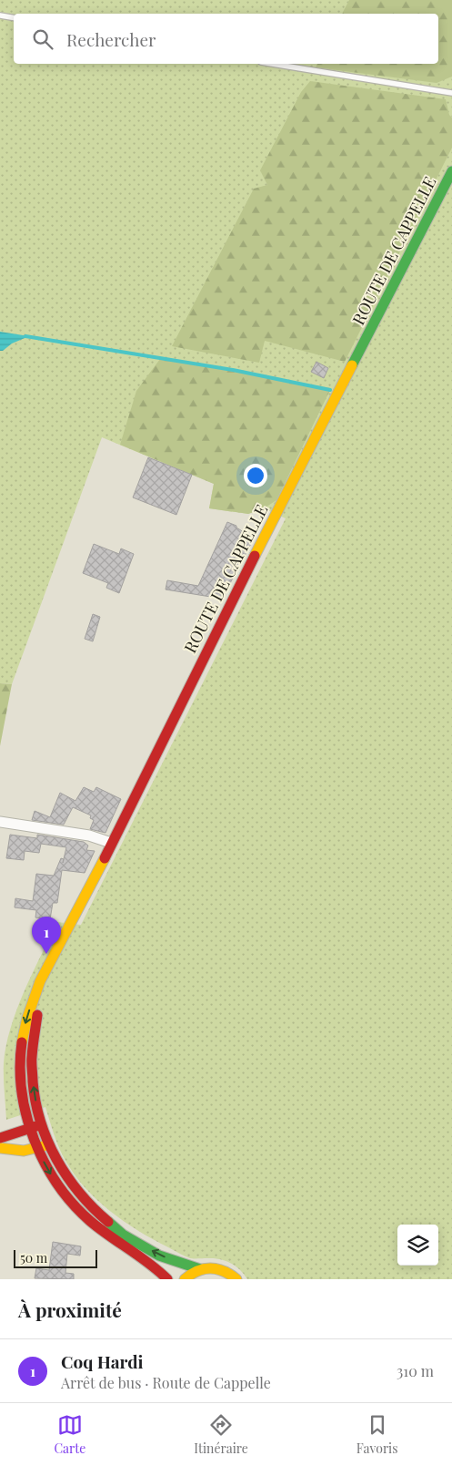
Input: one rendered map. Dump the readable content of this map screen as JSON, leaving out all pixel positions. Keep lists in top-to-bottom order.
{
  "streets": {
    "main road": ["ROUTE DE CAPPELLE"]
  },
  "scale_bar": "50 m",
  "page": {
    "search": "Rechercher",
    "pins": "1",
    "scale": "50 m",
    "heading": "À proximité",
    "list": [
      {
        "mark": "1",
        "name": "Coq Hardi",
        "note": "Arrêt de bus · Route de Cappelle",
        "value": "310 m"
      }
    ],
    "nav": ["Carte", "Itinéraire", "Favoris"]
  }
}
